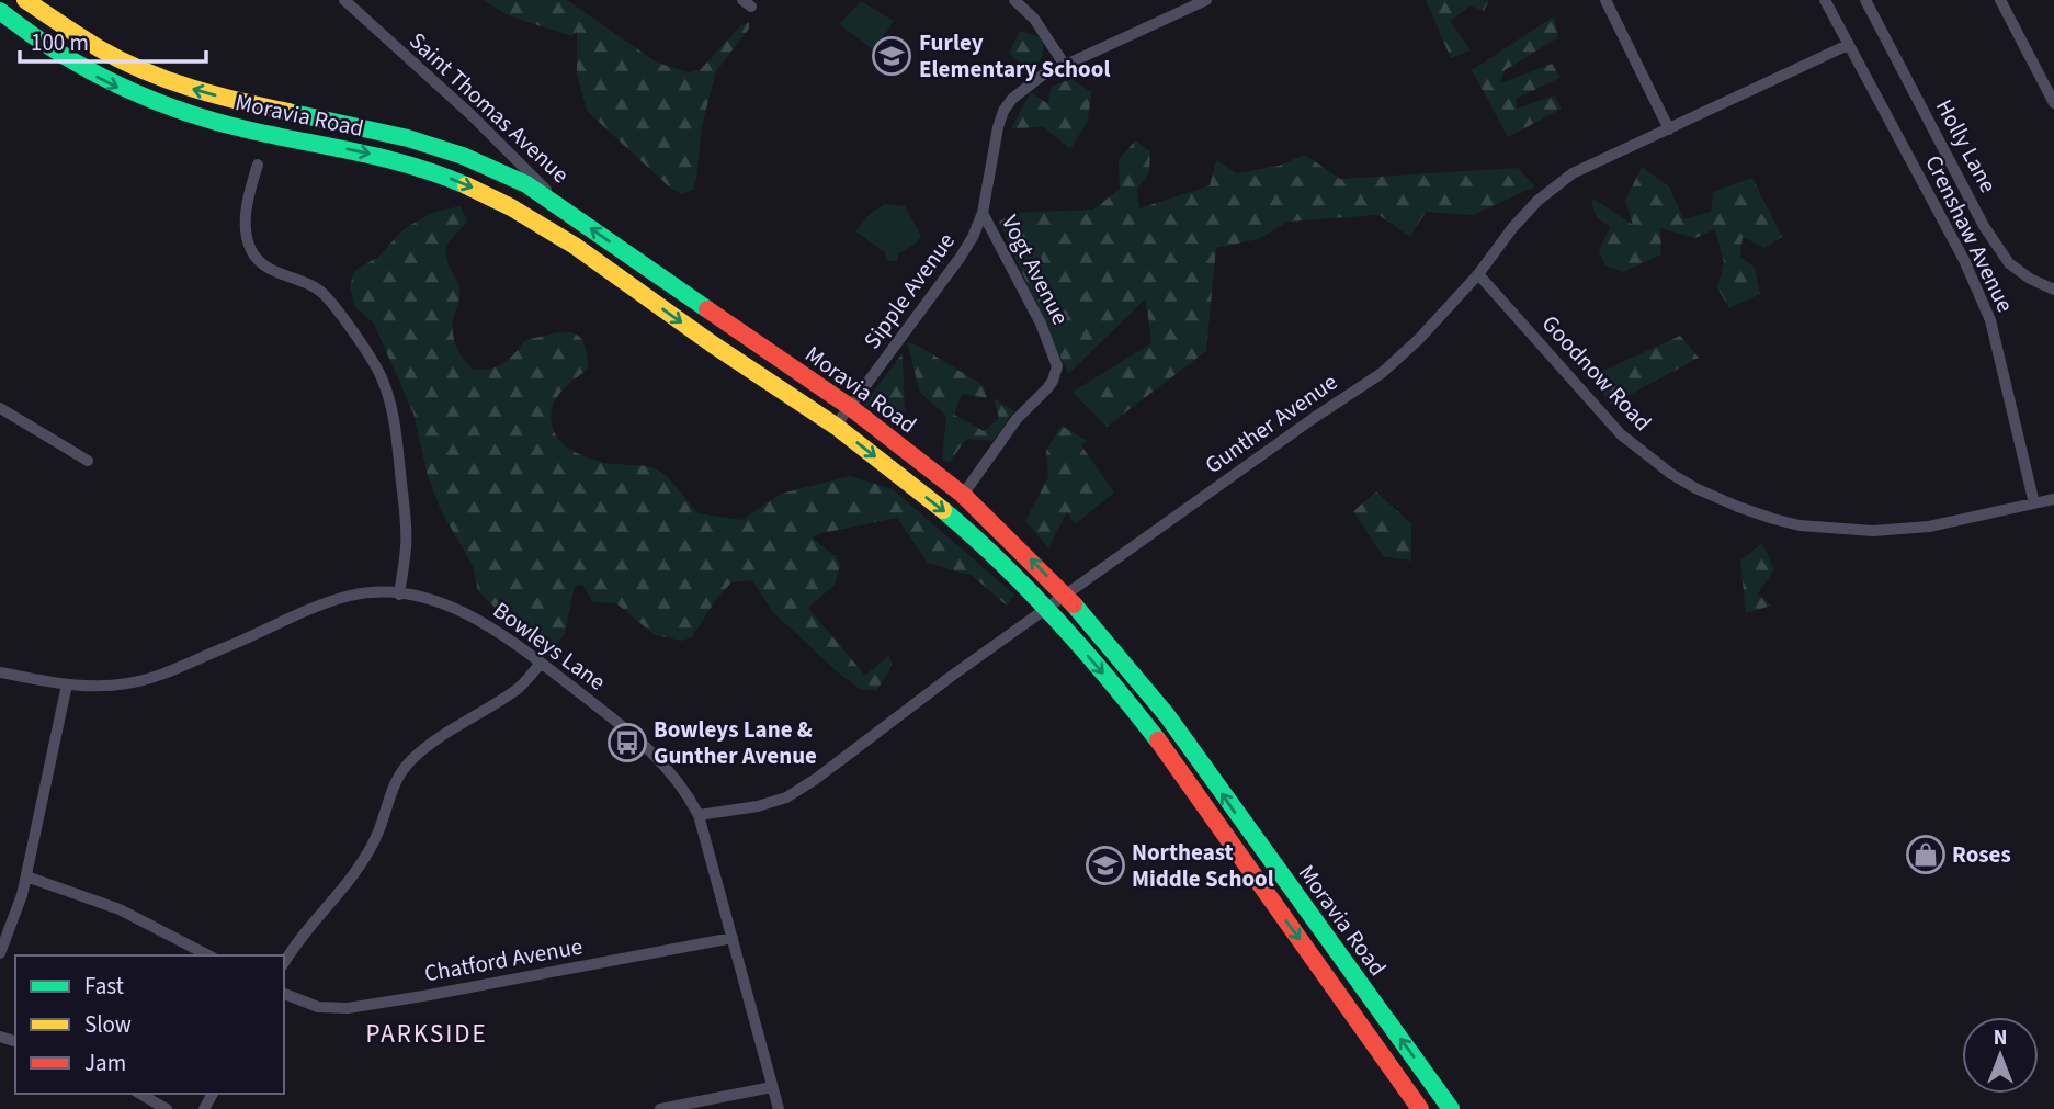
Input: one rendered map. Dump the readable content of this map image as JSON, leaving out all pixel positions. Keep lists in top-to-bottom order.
{
  "streets": {
    "main road": ["Moravia Road"],
    "street": [
      "Saint Thomas Avenue",
      "Holly Lane",
      "Crenshaw Avenue",
      "Vogt Avenue",
      "Sipple Avenue",
      "Goodnow Road",
      "Gunther Avenue",
      "Bowleys Lane",
      "Chatford Avenue"
    ]
  },
  "crossings": [
    ["Saint Thomas Avenue", "Moravia Road"],
    ["Moravia Road", "Vogt Avenue"],
    ["Moravia Road", "Sipple Avenue"],
    ["Moravia Road", "Gunther Avenue"],
    ["Crenshaw Avenue", "Goodnow Road"],
    ["Crenshaw Avenue", "Gunther Avenue"],
    ["Vogt Avenue", "Sipple Avenue"],
    ["Goodnow Road", "Gunther Avenue"],
    ["Gunther Avenue", "Bowleys Lane"],
    ["Bowleys Lane", "Chatford Avenue"]
  ],
  "districts": ["PARKSIDE"],
  "places": {
    "school or university": ["Furley Elementary School", "Northeast Middle School"],
    "bus stop": ["Bowleys Lane & Gunther Avenue"],
    "shop": ["Roses"]
  },
  "legend": ["Fast", "Slow", "Jam"],
  "scale_bar": "100 m",
  "north": "top"
}
